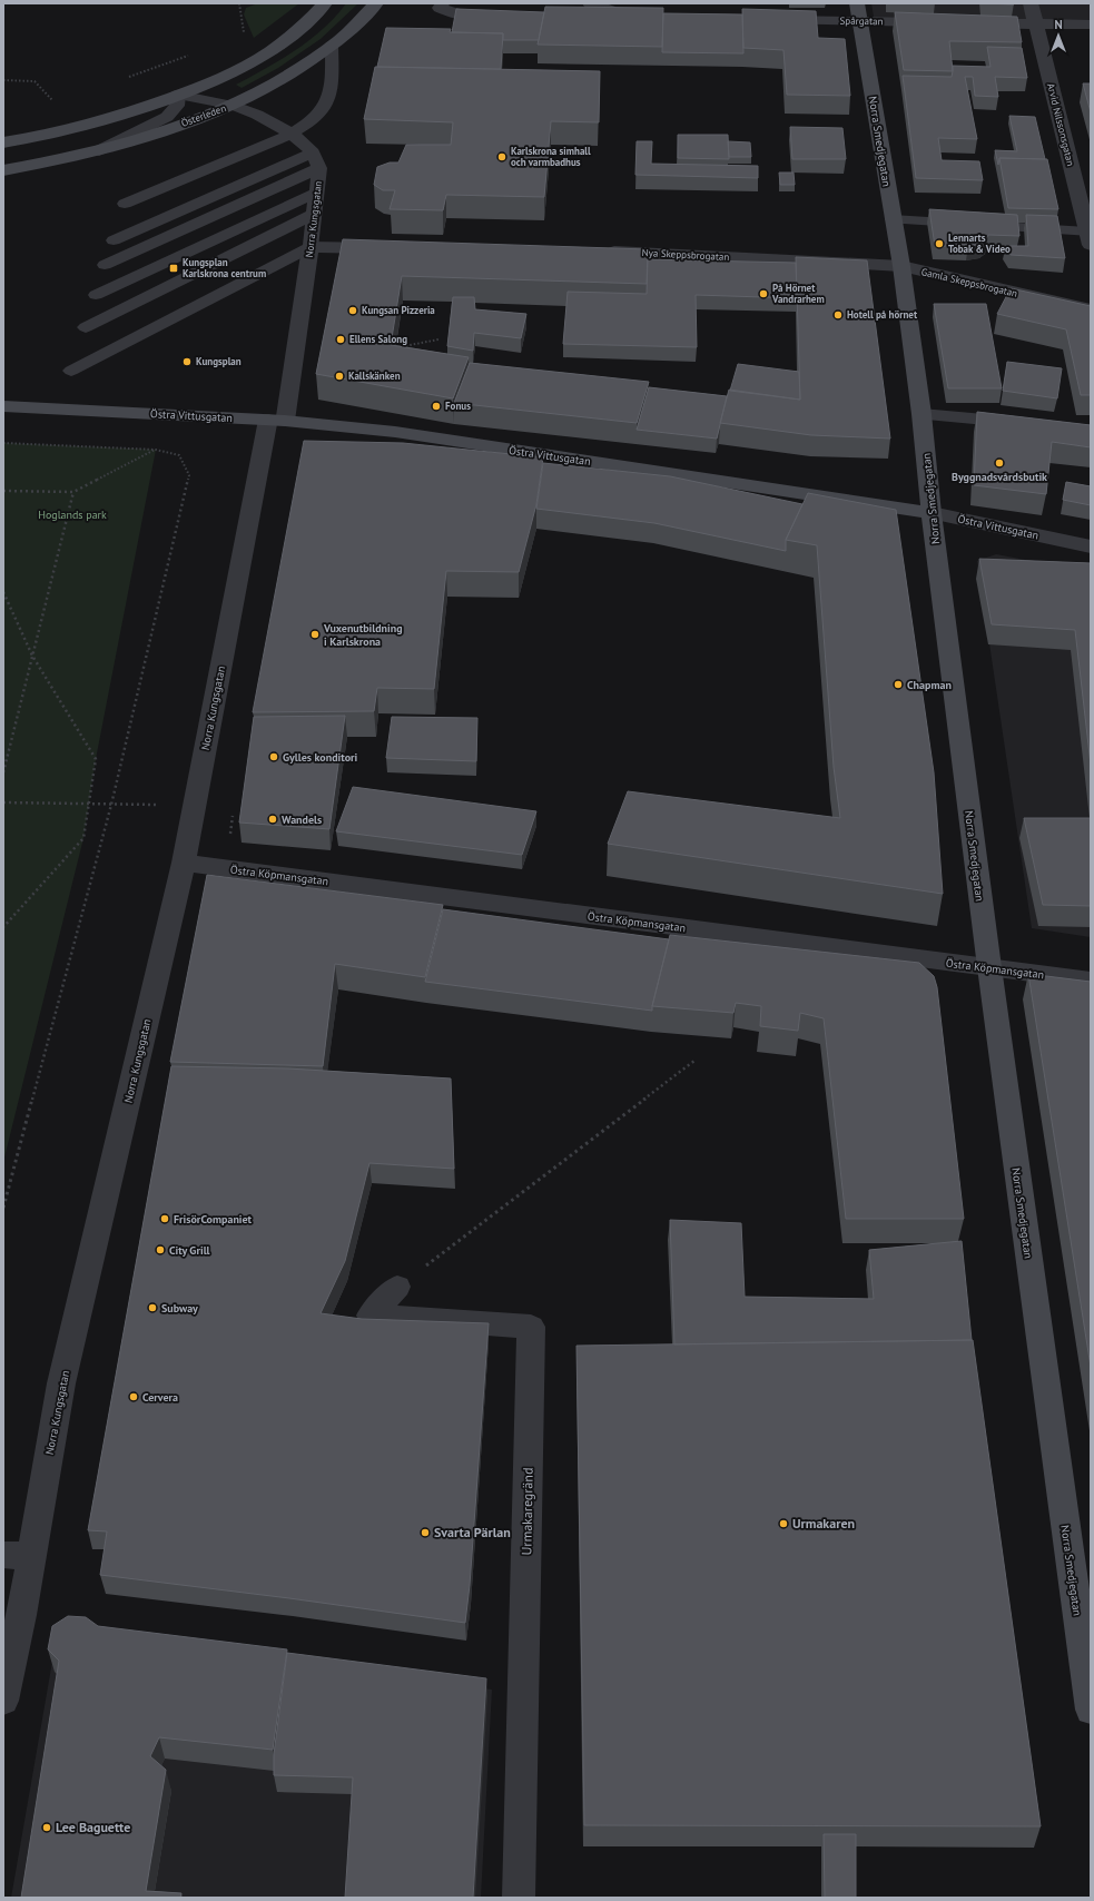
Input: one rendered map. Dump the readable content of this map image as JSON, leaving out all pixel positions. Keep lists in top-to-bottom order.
{
  "streets": {
    "street": [
      "Spårgatan",
      "Österleden",
      "Arvid Nilssonsgatan",
      "Norra Smedjegatan",
      "Norra Kungsgatan",
      "Nya Skeppsbrogatan",
      "Gamla Skeppsbrogatan",
      "Östra Vittusgatan",
      "Östra Köpmansgatan",
      "Urmakaregränd"
    ]
  },
  "crossings": [
    ["Spårgatan", "Norra Smedjegatan"],
    ["Österleden", "Norra Kungsgatan"],
    ["Norra Smedjegatan", "Nya Skeppsbrogatan"],
    ["Norra Smedjegatan", "Gamla Skeppsbrogatan"],
    ["Norra Smedjegatan", "Östra Vittusgatan"],
    ["Norra Smedjegatan", "Östra Köpmansgatan"],
    ["Norra Kungsgatan", "Östra Vittusgatan"],
    ["Norra Kungsgatan", "Östra Köpmansgatan"],
    ["Nya Skeppsbrogatan", "Gamla Skeppsbrogatan"]
  ],
  "parks": ["Hoglands park"],
  "places": {
    "other": [
      "Karlskrona simhall och varmbadhus",
      "Lennarts Tobak & Video",
      "På Hörnet Vandrarhem",
      "Kungsan Pizzeria",
      "Hotell på hörnet",
      "Ellens Salong",
      "Kungsplan",
      "Kallskänken",
      "Fonus",
      "Byggnadsvårdsbutik",
      "Vuxenutbildning i Karlskrona",
      "Chapman",
      "Gylles konditori",
      "Wandels",
      "FrisörCompaniet",
      "City Grill",
      "Subway",
      "Cervera",
      "Urmakaren",
      "Svarta Pärlan",
      "Lee Baguette"
    ],
    "transit": ["Kungsplan Karlskrona centrum"]
  },
  "north": "top"
}
